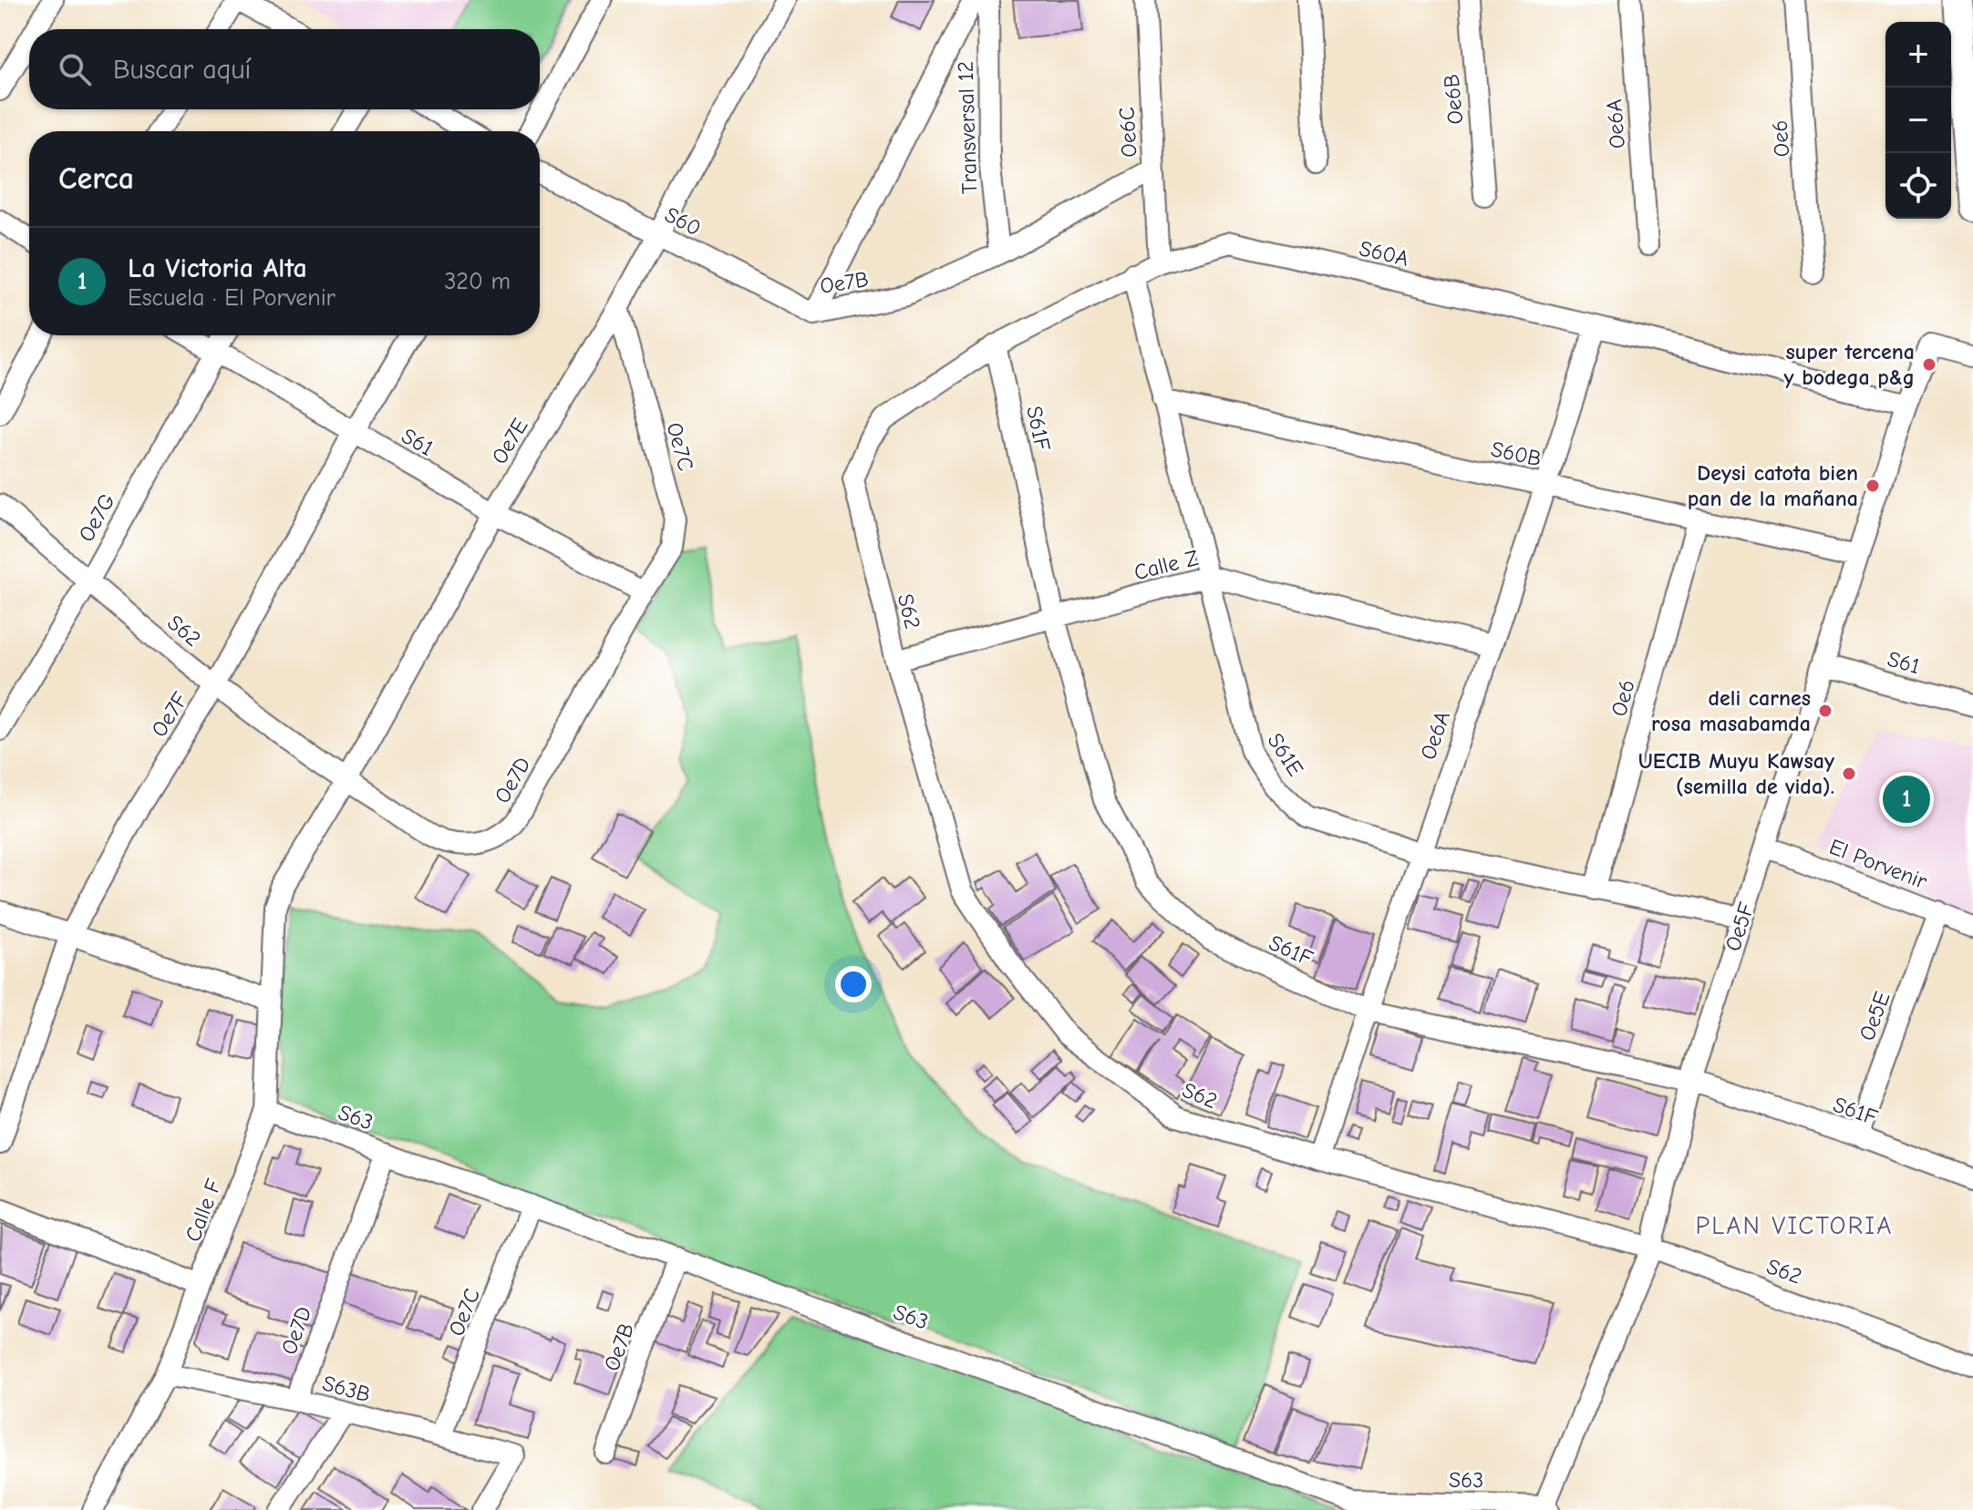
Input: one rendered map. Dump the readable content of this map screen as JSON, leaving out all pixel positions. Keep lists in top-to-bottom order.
{
  "streets": {
    "street": [
      "Oe6B",
      "Oe6A",
      "Transversal 12",
      "Oe6C",
      "Oe6",
      "S60",
      "S60A",
      "Oe7B",
      "S61F",
      "Oe7E",
      "S61",
      "Oe7C",
      "S60B",
      "Oe7G",
      "Calle Z",
      "S62",
      "Oe7F",
      "S61E",
      "Oe7D",
      "El Porvenir",
      "Oe5F",
      "Oe5E",
      "S63",
      "Calle F",
      "S63B"
    ]
  },
  "crossings": [
    ["Oe6A", "S60A"],
    ["Oe6A", "S61F"],
    ["Oe6A", "S60B"],
    ["Oe6A", "Calle Z"],
    ["Oe6A", "S62"],
    ["Oe6A", "S61E"],
    ["Transversal 12", "Oe7B"],
    ["Oe6C", "S60A"],
    ["Oe6C", "Oe7B"],
    ["Oe6", "S60B"],
    ["Oe6", "S61E"],
    ["S60", "Oe7B"],
    ["S60", "Oe7E"],
    ["S60A", "S61F"],
    ["S60A", "S62"],
    ["S60A", "S61E"],
    ["S60A", "Oe5F"],
    ["Oe7B", "S63"],
    ["S61F", "Calle Z"],
    ["S61F", "Oe5F"],
    ["S61F", "Oe5E"],
    ["Oe7E", "S61"],
    ["Oe7E", "Oe7C"],
    ["Oe7E", "S62"],
    ["Oe7E", "Oe7D"],
    ["Oe7E", "Calle F"],
    ["S61", "Oe7C"],
    ["S61", "Oe7G"],
    ["S61", "Oe7F"],
    ["S61", "Oe7D"],
    ["S61", "Oe5F"],
    ["Oe7C", "Oe7D"],
    ["Oe7C", "S63"],
    ["Oe7C", "S63B"],
    ["S60B", "S61E"],
    ["S60B", "Oe5F"],
    ["Oe7G", "S62"],
    ["Calle Z", "S62"],
    ["Calle Z", "S61E"],
    ["S62", "Oe7F"],
    ["S62", "Oe7D"],
    ["S62", "Oe5F"],
    ["S61E", "Oe5F"],
    ["Oe7D", "S63"],
    ["Oe7D", "S63B"],
    ["El Porvenir", "Oe5F"],
    ["El Porvenir", "Oe5E"],
    ["Oe5F", "S63"],
    ["S63", "Calle F"],
    ["Calle F", "S63B"]
  ],
  "districts": ["PLAN VICTORIA"],
  "places": [
    "super tercena y bodega p&g",
    "Deysi catota bien pan de la mañana",
    "deli carnes rosa masabamda",
    "UECIB Muyu Kawsay (semilla de vida)."
  ],
  "page": {
    "map_buttons": ["+", "−"],
    "search": "Buscar aquí",
    "heading": "Cerca",
    "list": [
      {
        "mark": "1",
        "name": "La Victoria Alta",
        "note": "Escuela · El Porvenir",
        "value": "320 m"
      }
    ],
    "pins": "1"
  }
}
